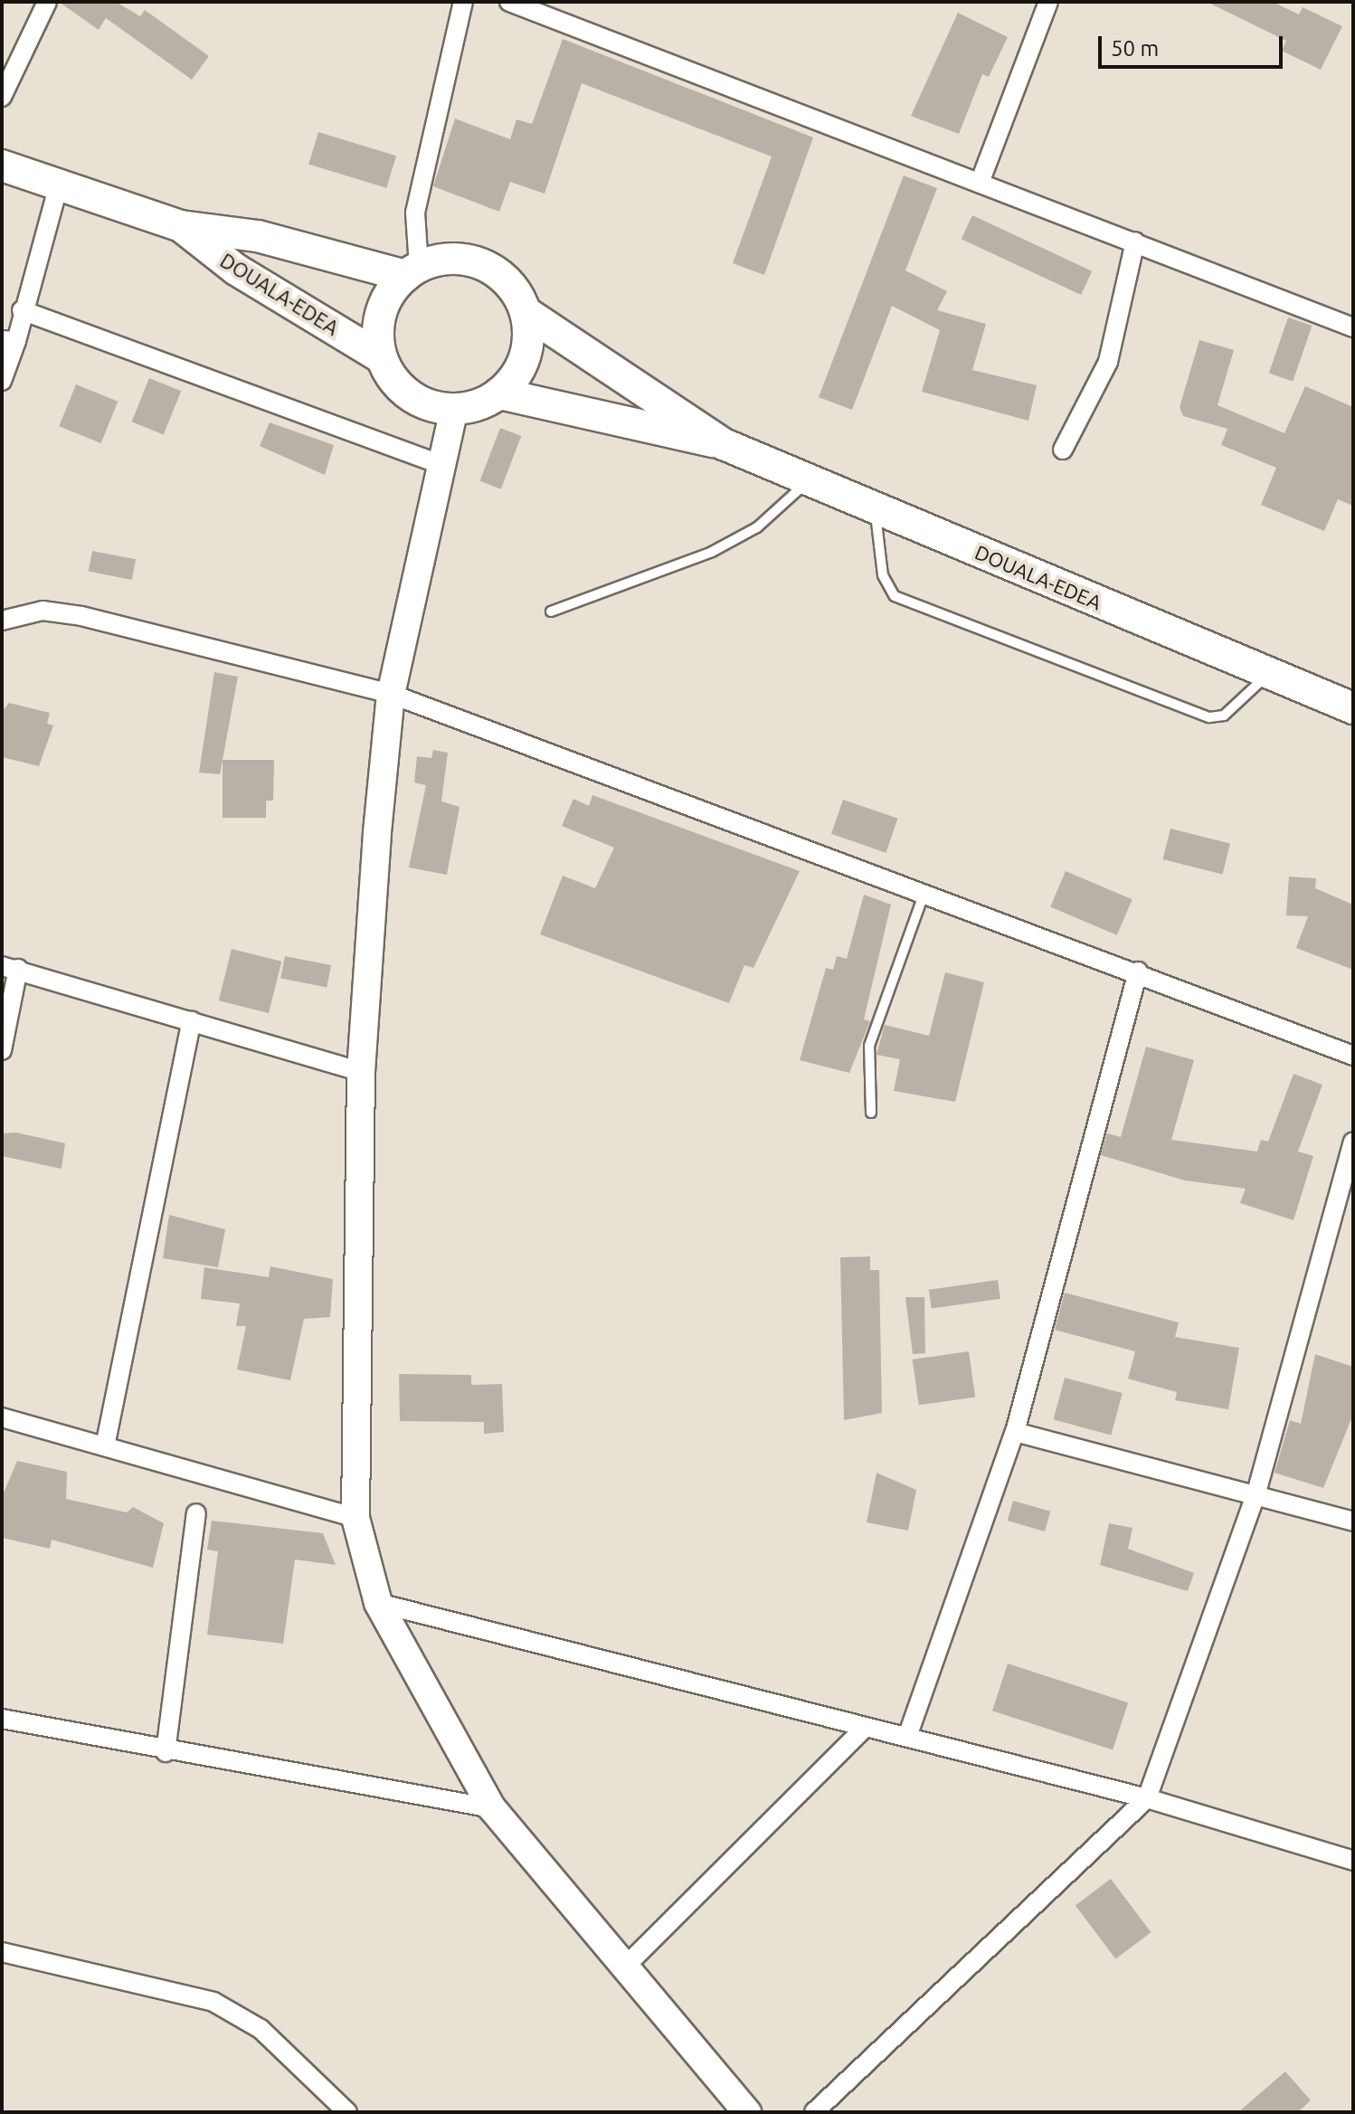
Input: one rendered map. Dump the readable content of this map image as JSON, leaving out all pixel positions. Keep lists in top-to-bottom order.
{
  "streets": {
    "highway": ["DOUALA-EDEA"]
  },
  "scale_bar": "50 m"
}
